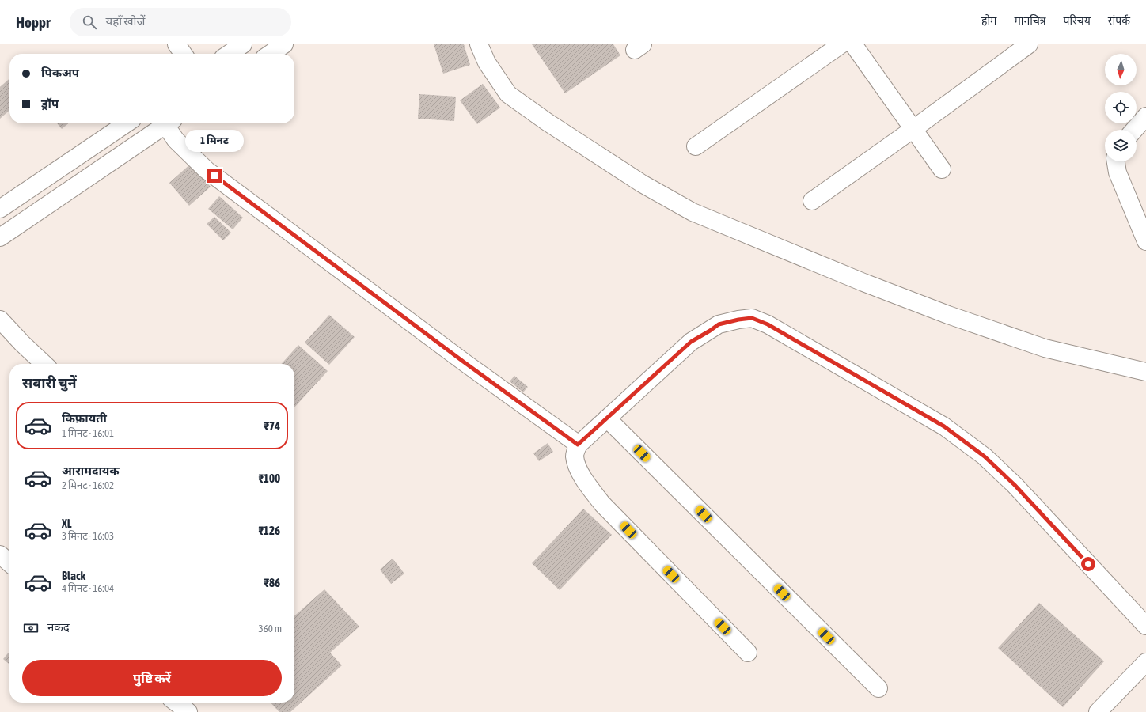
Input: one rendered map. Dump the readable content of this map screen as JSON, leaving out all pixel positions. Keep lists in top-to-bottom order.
{
  "north": "bottom",
  "page": {
    "header": "Hoppr",
    "search": "यहाँ खोजें",
    "nav": [
      "होम",
      "मानचित्र",
      "परिचय",
      "संपर्क"
    ],
    "banner": ["पिकअप", "ड्रॉप"],
    "bubble": "1 मिनट",
    "heading": "सवारी चुनें",
    "list": [
      {
        "name": "किफ़ायती",
        "note": "1 मिनट · 16:01",
        "value": "₹74"
      },
      {
        "name": "आरामदायक",
        "note": "2 मिनट · 16:02",
        "value": "₹100"
      },
      {
        "name": "XL",
        "note": "3 मिनट · 16:03",
        "value": "₹126"
      },
      {
        "name": "Black",
        "note": "4 मिनट · 16:04",
        "value": "₹86"
      }
    ],
    "pay": ["नकद", "360 m"],
    "buttons": "पुष्टि करें"
  }
}
